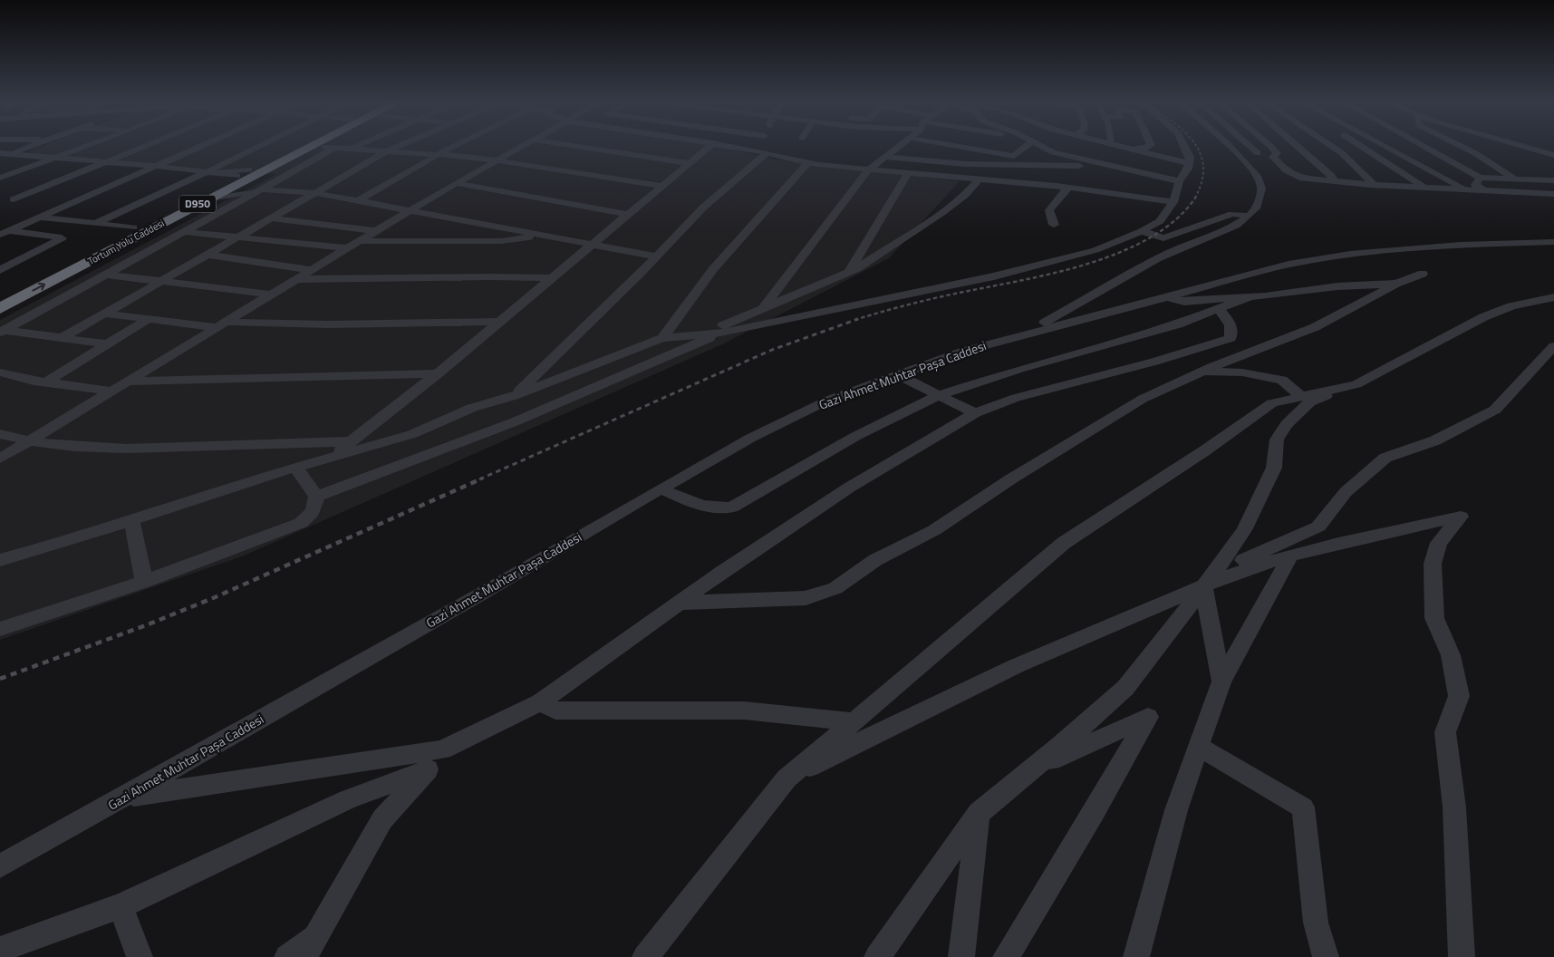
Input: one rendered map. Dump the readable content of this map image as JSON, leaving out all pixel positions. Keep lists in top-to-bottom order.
{
  "streets": {
    "highway": ["D950", "Tortum Yolu Caddesi"],
    "street": ["Gazi Ahmet Muhtar Paşa Caddesi"]
  }
}
